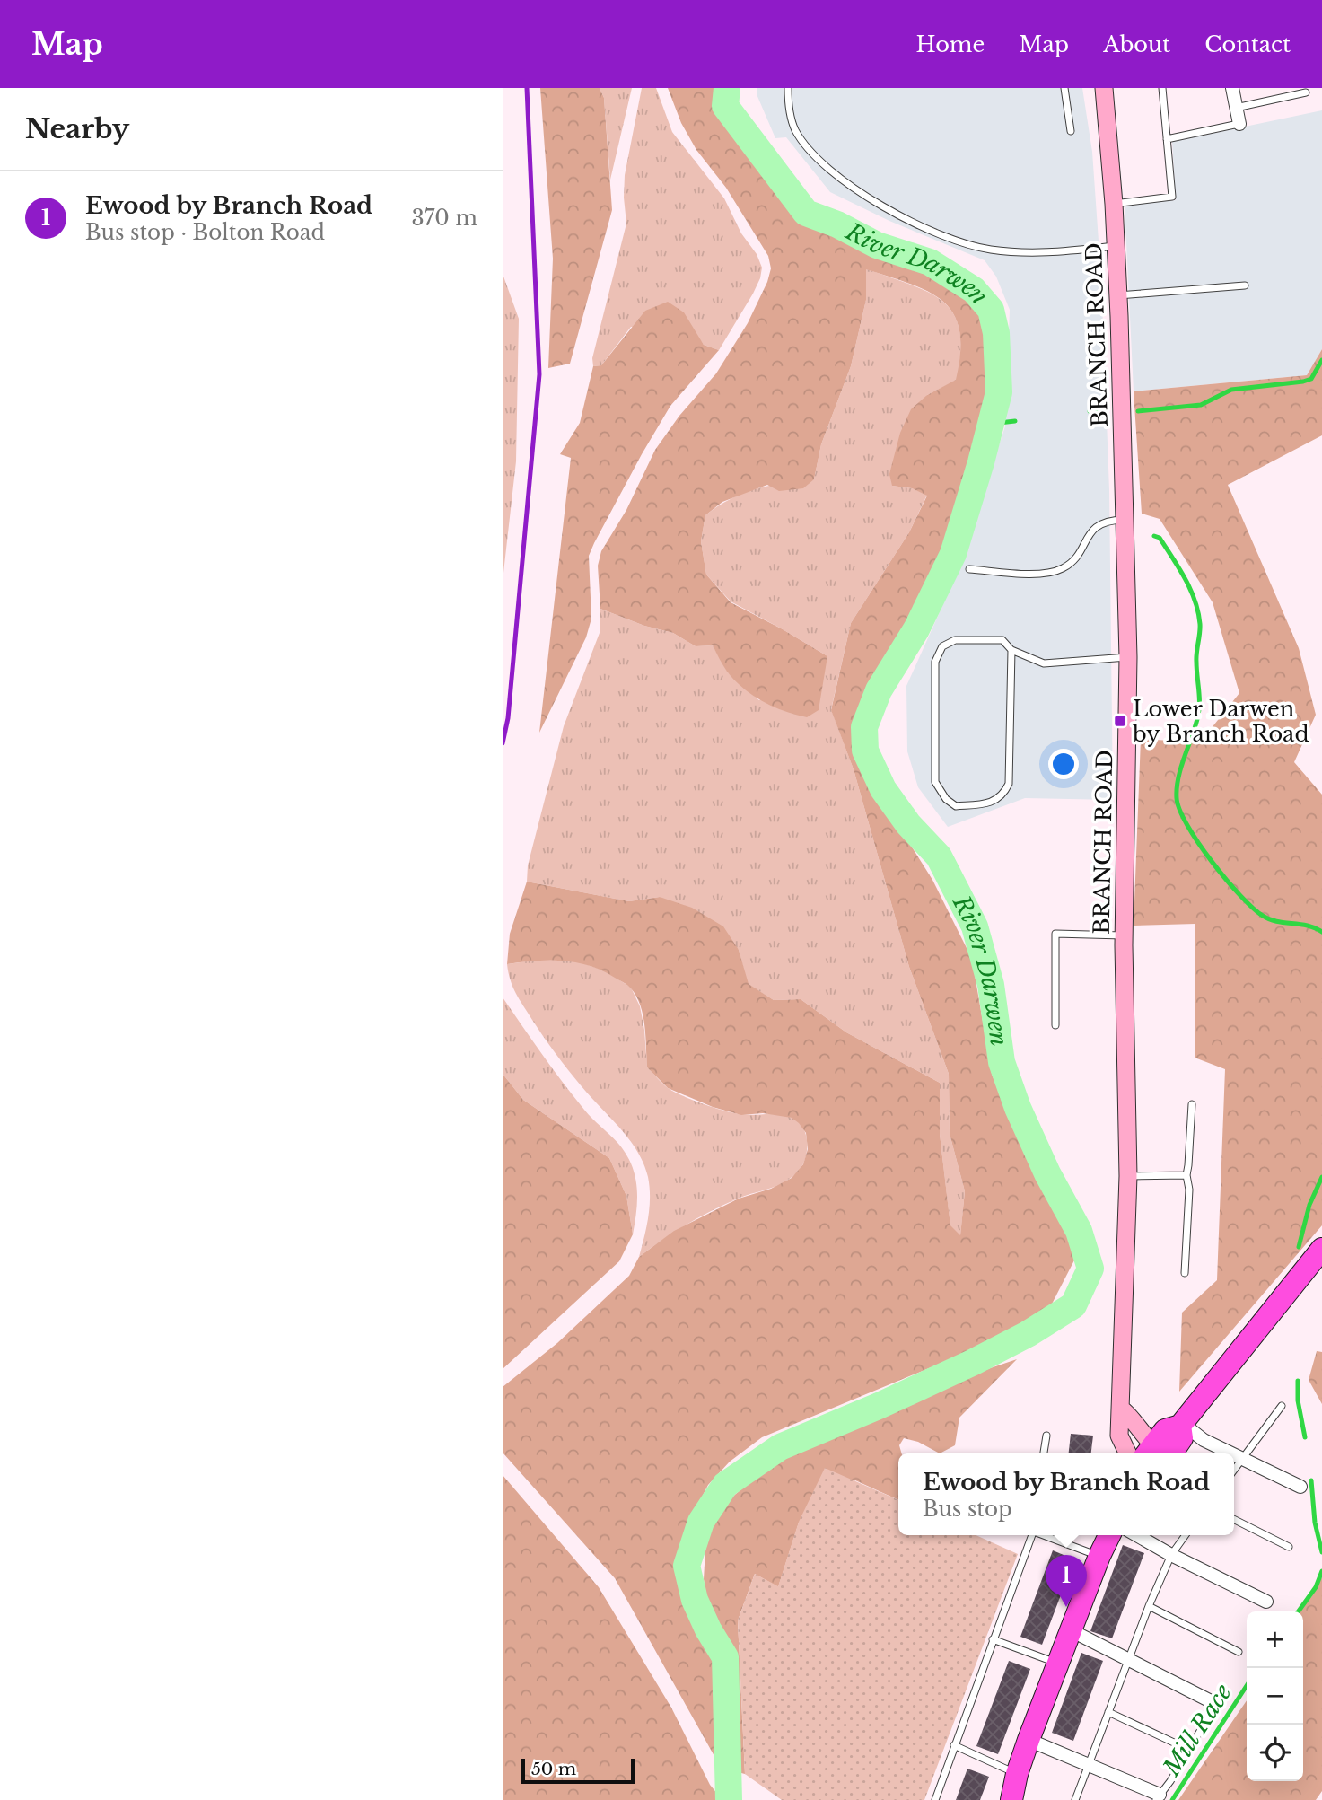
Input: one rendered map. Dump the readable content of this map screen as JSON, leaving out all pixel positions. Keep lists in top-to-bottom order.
{
  "streets": {
    "street": ["BRANCH ROAD"]
  },
  "water": ["River Darwen", "Mill Race"],
  "places": {
    "transit": ["Lower Darwen by Branch Road"]
  },
  "scale_bar": "50 m",
  "page": {
    "header": "Map",
    "nav": [
      "Home",
      "Map",
      "About",
      "Contact"
    ],
    "heading": "Nearby",
    "list": [
      {
        "mark": "1",
        "name": "Ewood by Branch Road",
        "note": "Bus stop · Bolton Road",
        "value": "370 m"
      }
    ],
    "popup": ["Ewood by Branch Road", "Bus stop"],
    "pins": "1",
    "map_buttons": ["+", "−"],
    "scale": "50 m"
  }
}
